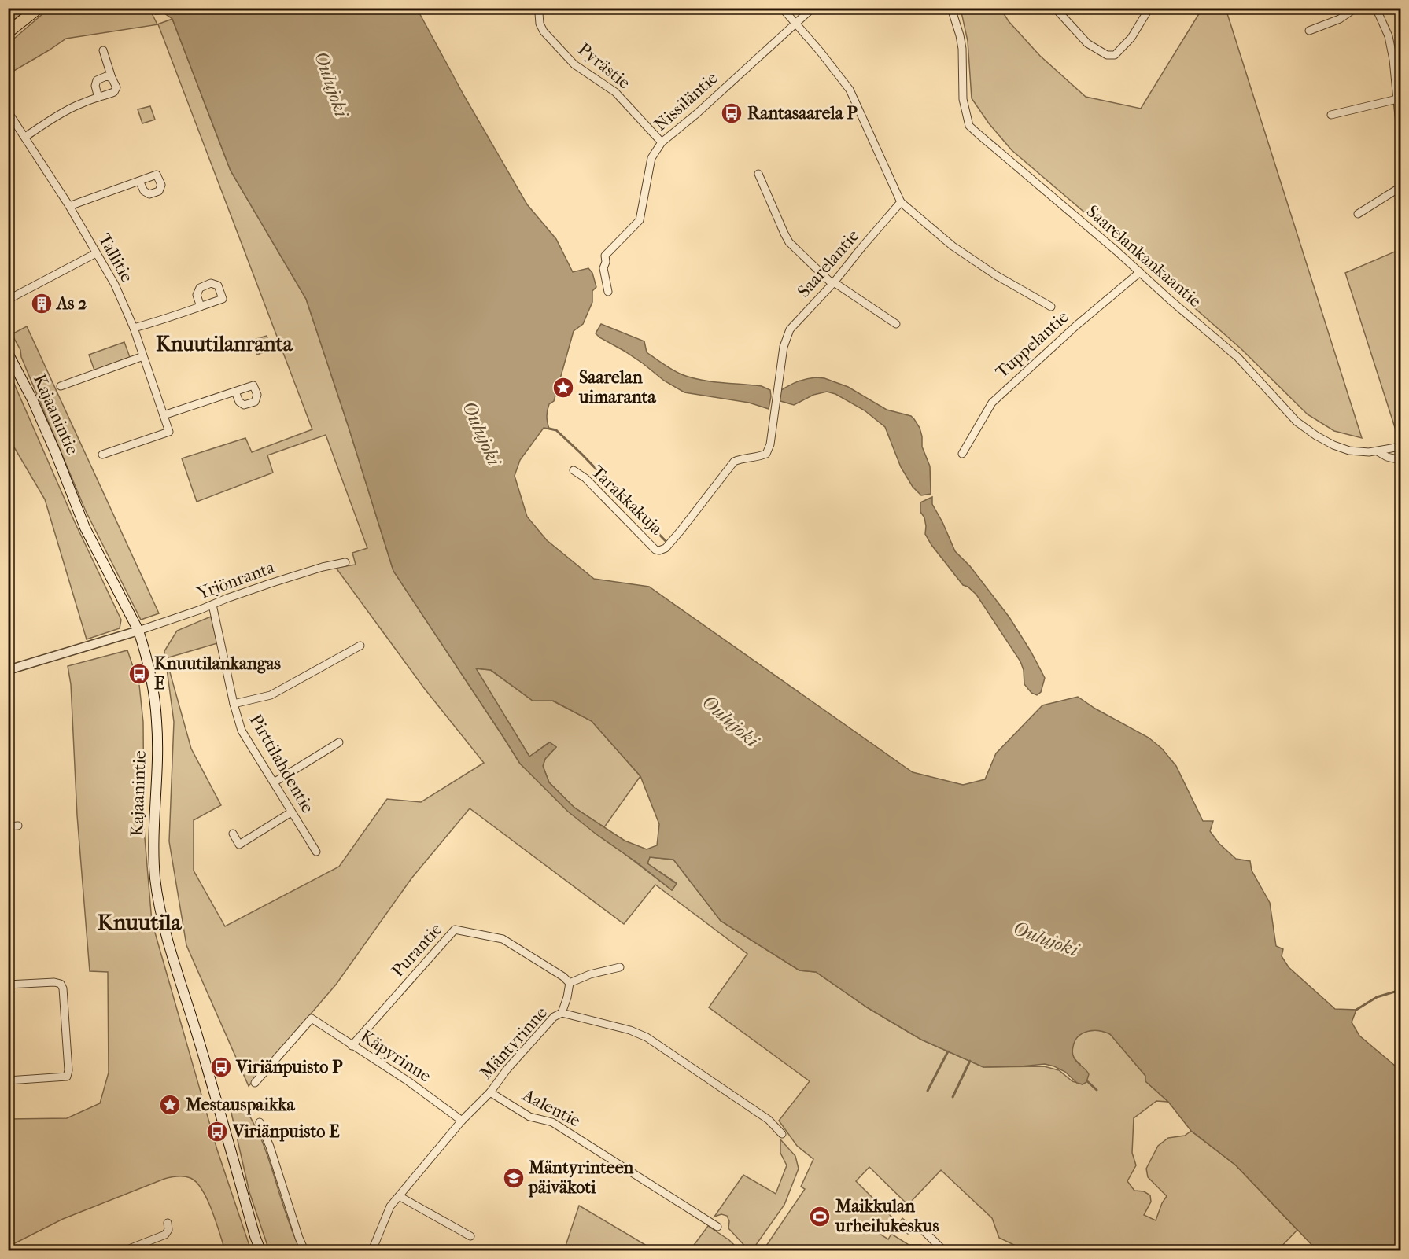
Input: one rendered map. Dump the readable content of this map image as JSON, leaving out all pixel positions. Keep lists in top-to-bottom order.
{
  "streets": {
    "main road": ["Kajaanintie"],
    "street": [
      "Pyrästie",
      "Nissiläntie",
      "Saarelankankaantie",
      "Tallitie",
      "Saarelantie",
      "Tuppelantie",
      "Tarakkakuja",
      "Yrjönranta",
      "Pirttilahdentie",
      "Purantie",
      "Mäntyrinne",
      "Käpyrinne",
      "Aalentie"
    ]
  },
  "crossings": [
    ["Pyrästie", "Nissiläntie"],
    ["Saarelankankaantie", "Tuppelantie"],
    ["Saarelantie", "Tarakkakuja"],
    ["Kajaanintie", "Yrjönranta"],
    ["Yrjönranta", "Pirttilahdentie"],
    ["Purantie", "Käpyrinne"],
    ["Mäntyrinne", "Käpyrinne"],
    ["Mäntyrinne", "Aalentie"]
  ],
  "districts": ["Knuutilanranta", "Knuutila"],
  "water": ["Oulujoki"],
  "places": {
    "bus stop": [
      "Rantasaarela P",
      "Knuutilankangas E",
      "Viriänpuisto P",
      "Viriänpuisto E"
    ],
    "building": ["As 2"],
    "place": ["Saarelan uimaranta", "Mestauspaikka"],
    "school or university": ["Mäntyrinteen päiväkoti"],
    "sports": ["Maikkulan urheilukeskus"]
  }
}
